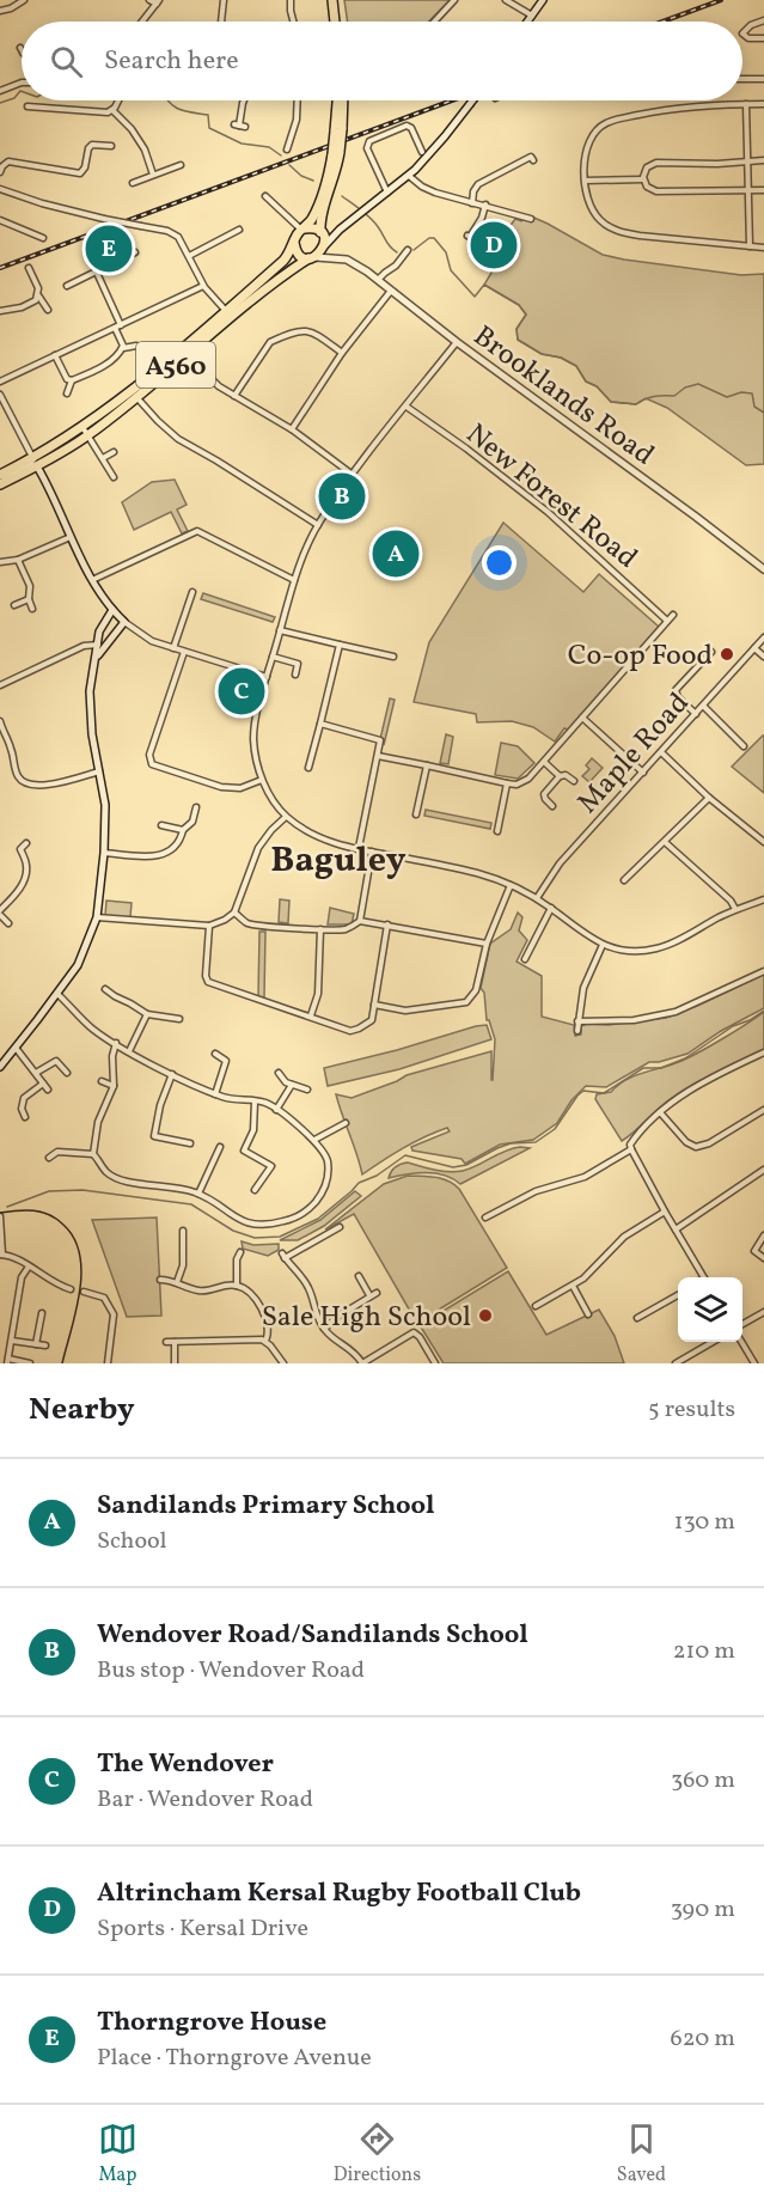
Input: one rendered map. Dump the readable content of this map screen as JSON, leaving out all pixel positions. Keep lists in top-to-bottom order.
{
  "streets": {
    "highway": ["A560"],
    "main road": ["Brooklands Road"],
    "street": ["New Forest Road", "Maple Road"]
  },
  "crossings": [
    ["A560", "Brooklands Road"]
  ],
  "districts": ["Baguley"],
  "places": ["Co-op Food", "Sale High School"],
  "page": {
    "search": "Search here",
    "pins": [
      "D",
      "E",
      "B",
      "A",
      "C"
    ],
    "heading": ["Nearby", "5 results"],
    "list": [
      {
        "mark": "A",
        "name": "Sandilands Primary School",
        "note": "School",
        "value": "130 m"
      },
      {
        "mark": "B",
        "name": "Wendover Road/Sandilands School",
        "note": "Bus stop · Wendover Road",
        "value": "210 m"
      },
      {
        "mark": "C",
        "name": "The Wendover",
        "note": "Bar · Wendover Road",
        "value": "360 m"
      },
      {
        "mark": "D",
        "name": "Altrincham Kersal Rugby Football Club",
        "note": "Sports · Kersal Drive",
        "value": "390 m"
      },
      {
        "mark": "E",
        "name": "Thorngrove House",
        "note": "Place · Thorngrove Avenue",
        "value": "620 m"
      }
    ],
    "nav": ["Map", "Directions", "Saved"]
  }
}
